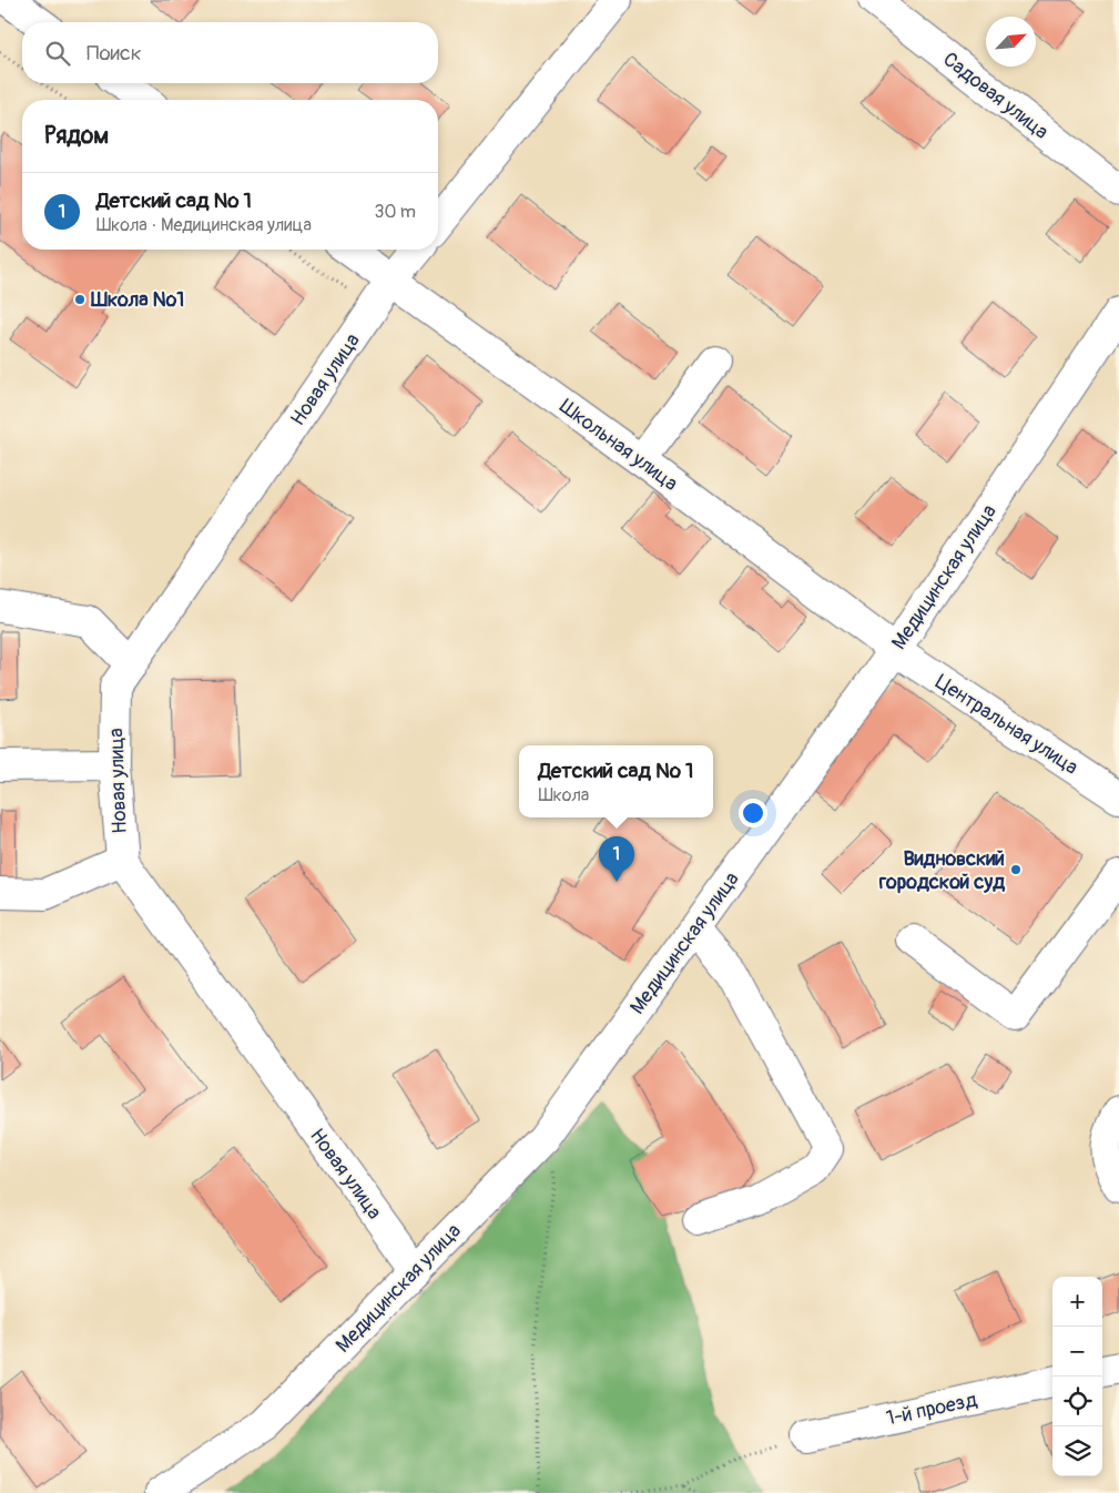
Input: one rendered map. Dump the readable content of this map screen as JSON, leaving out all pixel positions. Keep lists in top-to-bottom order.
{
  "streets": {
    "street": [
      "Садовая улица",
      "Новая улица",
      "Школьная улица",
      "Медицинская улица",
      "Центральная улица",
      "1-й проезд"
    ]
  },
  "crossings": [
    ["Новая улица", "Школьная улица"],
    ["Новая улица", "Медицинская улица"],
    ["Школьная улица", "Медицинская улица"],
    ["Школьная улица", "Центральная улица"],
    ["Медицинская улица", "Центральная улица"]
  ],
  "places": ["Школа №1", "Видновский городской суд"],
  "north": "top right",
  "page": {
    "search": "Поиск",
    "heading": "Рядом",
    "list": [
      {
        "mark": "1",
        "name": "Детский сад № 1",
        "note": "Школа · Медицинская улица",
        "value": "30 m"
      }
    ],
    "popup": ["Детский сад № 1", "Школа"],
    "pins": "1",
    "map_buttons": ["+", "−"]
  }
}
